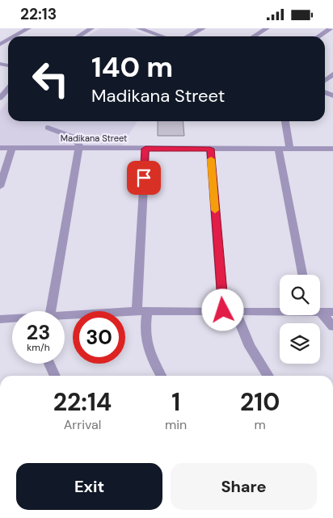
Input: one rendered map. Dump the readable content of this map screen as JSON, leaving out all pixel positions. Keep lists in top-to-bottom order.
{
  "streets": {
    "street": ["Madikana Street"]
  },
  "page": {
    "status": "22:13",
    "turn": ["140 m", "Madikana Street"],
    "speed": "23 km/h",
    "limit": "30",
    "eta": [
      "22:14",
      "Arrival",
      "1",
      "min",
      "210",
      "m"
    ],
    "buttons": ["Exit", "Share"]
  }
}
